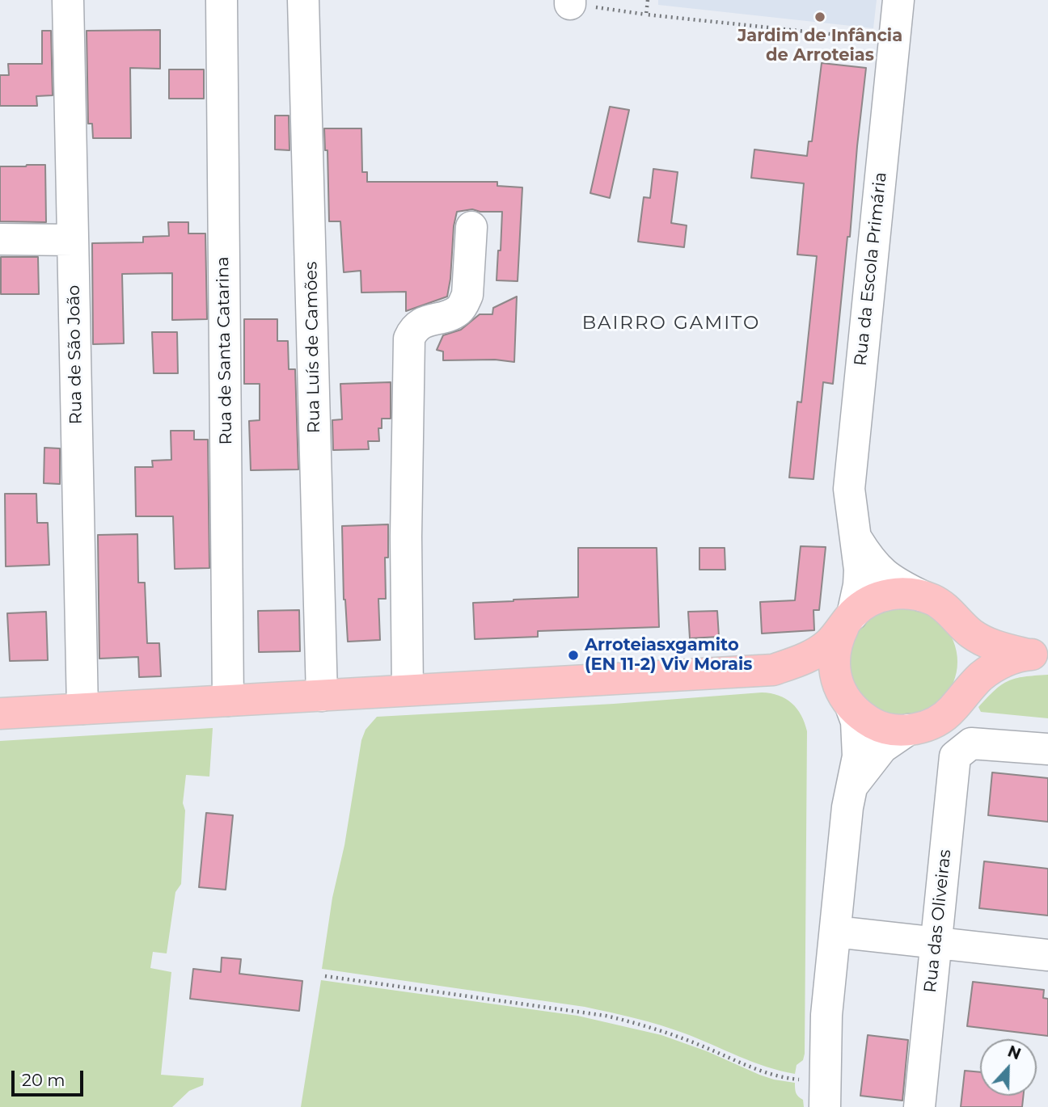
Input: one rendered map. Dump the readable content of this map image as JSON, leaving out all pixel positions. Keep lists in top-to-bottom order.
{
  "streets": {
    "street": [
      "Rua da Escola Primária",
      "Rua Luís de Camões",
      "Rua de Santa Catarina",
      "Rua de São João",
      "Rua das Oliveiras"
    ]
  },
  "districts": ["BAIRRO GAMITO"],
  "places": ["Jardim de Infância de Arroteias", "Arroteiasxgamito (EN 11-2) Viv Morais"],
  "scale_bar": "20 m",
  "north": "top"
}
